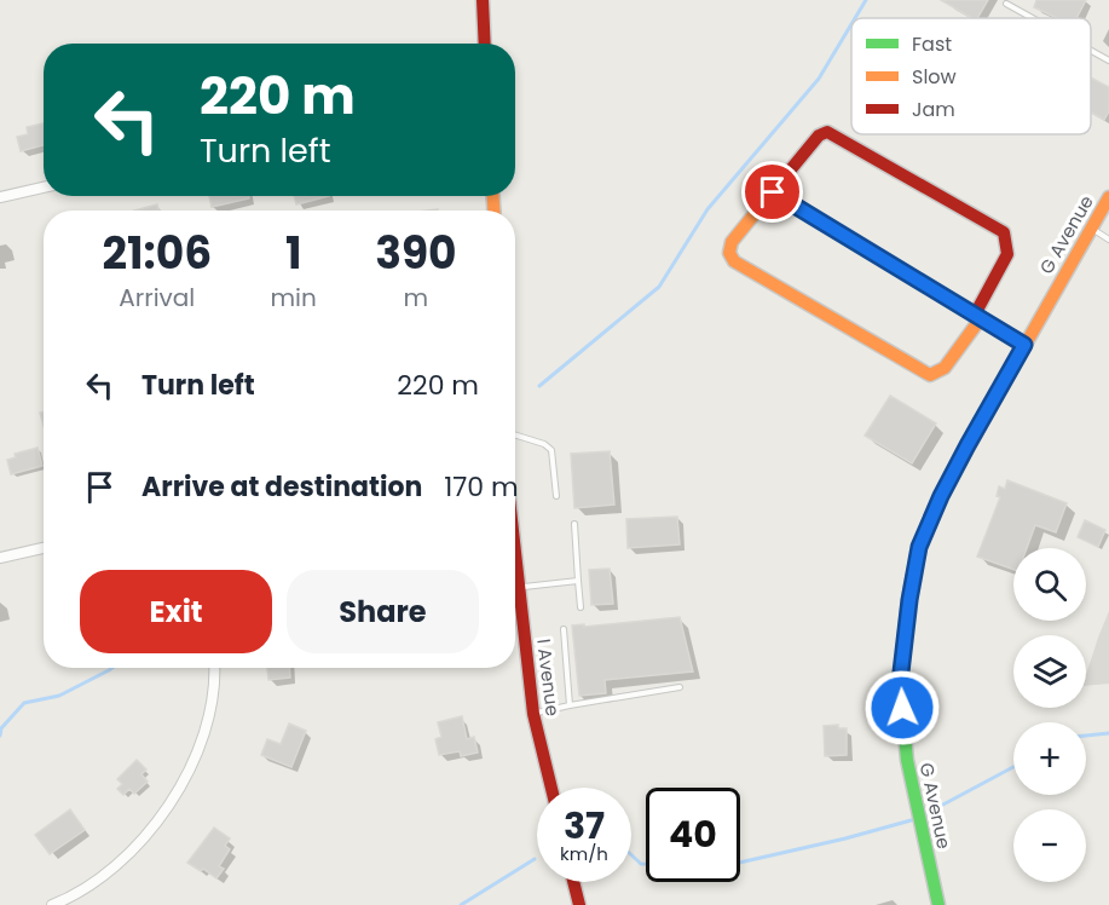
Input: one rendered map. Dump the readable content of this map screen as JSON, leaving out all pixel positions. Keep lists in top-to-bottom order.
{
  "streets": {
    "street": ["G Avenue", "I Avenue"]
  },
  "legend": ["Fast", "Slow", "Jam"],
  "page": {
    "turn": ["220 m", "Turn left"],
    "eta": [
      "21:06",
      "Arrival",
      "1",
      "min",
      "390",
      "m"
    ],
    "list": [
      {
        "name": "Turn left",
        "value": "220 m"
      },
      {
        "name": "Arrive at destination",
        "value": "170 m"
      }
    ],
    "map_buttons": ["+", "−"],
    "buttons": ["Exit", "Share"],
    "speed": "37 km/h",
    "limit": "40"
  }
}
